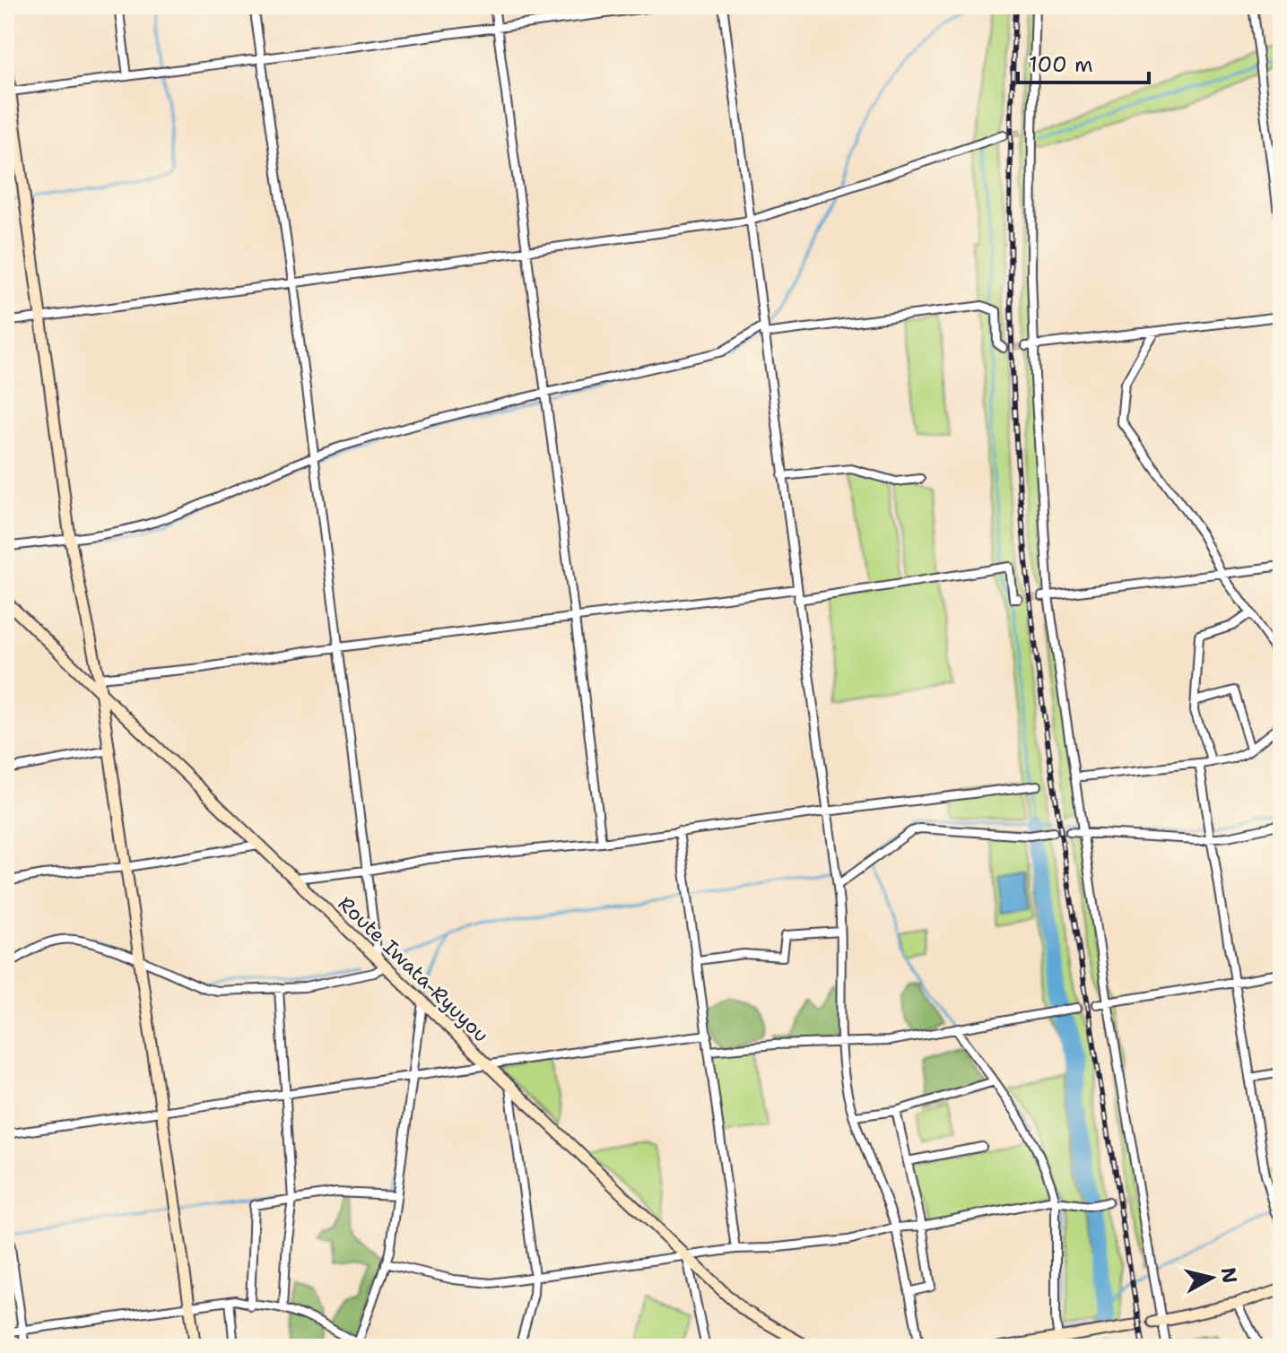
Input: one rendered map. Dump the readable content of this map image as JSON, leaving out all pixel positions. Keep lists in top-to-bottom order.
{
  "streets": {
    "street": ["Route Iwata-Ryuyou"]
  },
  "scale_bar": "100 m",
  "north": "right"
}
